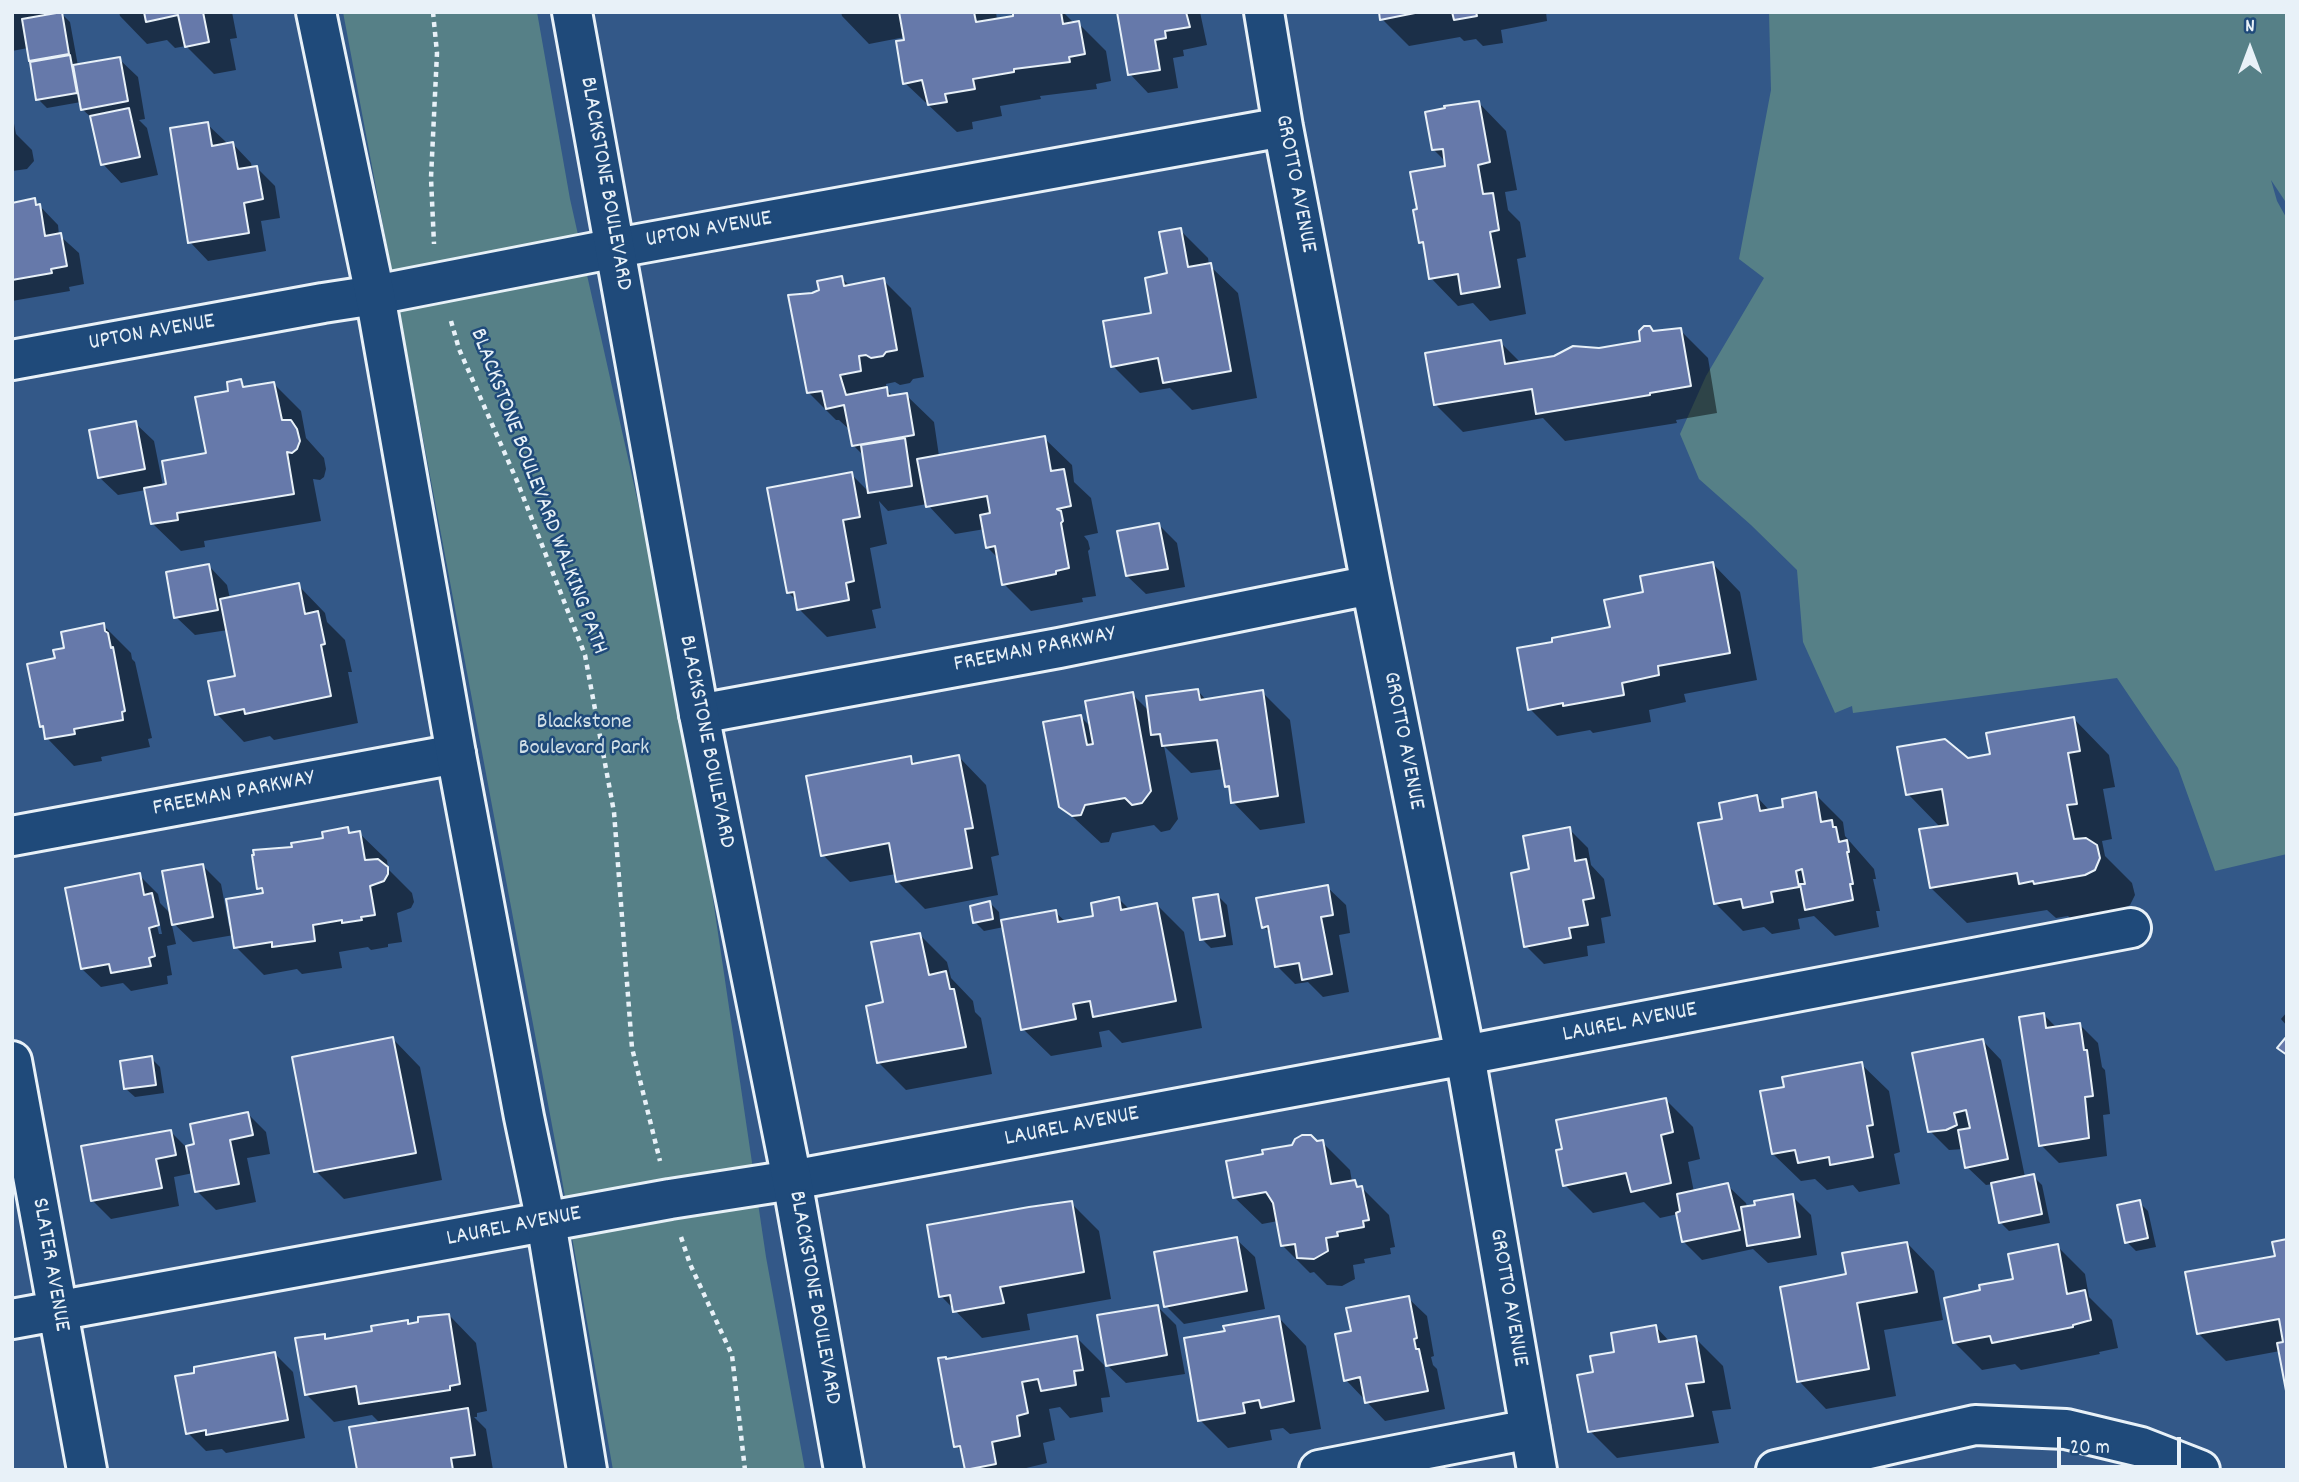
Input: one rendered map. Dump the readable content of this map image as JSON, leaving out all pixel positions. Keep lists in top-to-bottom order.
{
  "streets": {
    "street": [
      "BLACKSTONE BOULEVARD",
      "GROTTO AVENUE",
      "UPTON AVENUE",
      "FREEMAN PARKWAY",
      "LAUREL AVENUE",
      "SLATER AVENUE"
    ],
    "path": ["BLACKSTONE BOULEVARD WALKING PATH"]
  },
  "crossings": [
    ["BLACKSTONE BOULEVARD", "UPTON AVENUE"],
    ["BLACKSTONE BOULEVARD", "FREEMAN PARKWAY"],
    ["BLACKSTONE BOULEVARD", "LAUREL AVENUE"],
    ["GROTTO AVENUE", "UPTON AVENUE"],
    ["GROTTO AVENUE", "FREEMAN PARKWAY"],
    ["GROTTO AVENUE", "LAUREL AVENUE"],
    ["UPTON AVENUE", "BLACKSTONE BOULEVARD WALKING PATH"],
    ["BLACKSTONE BOULEVARD WALKING PATH", "LAUREL AVENUE"],
    ["LAUREL AVENUE", "SLATER AVENUE"]
  ],
  "parks": ["Blackstone Boulevard Park"],
  "scale_bar": "20 m",
  "north": "top"
}
